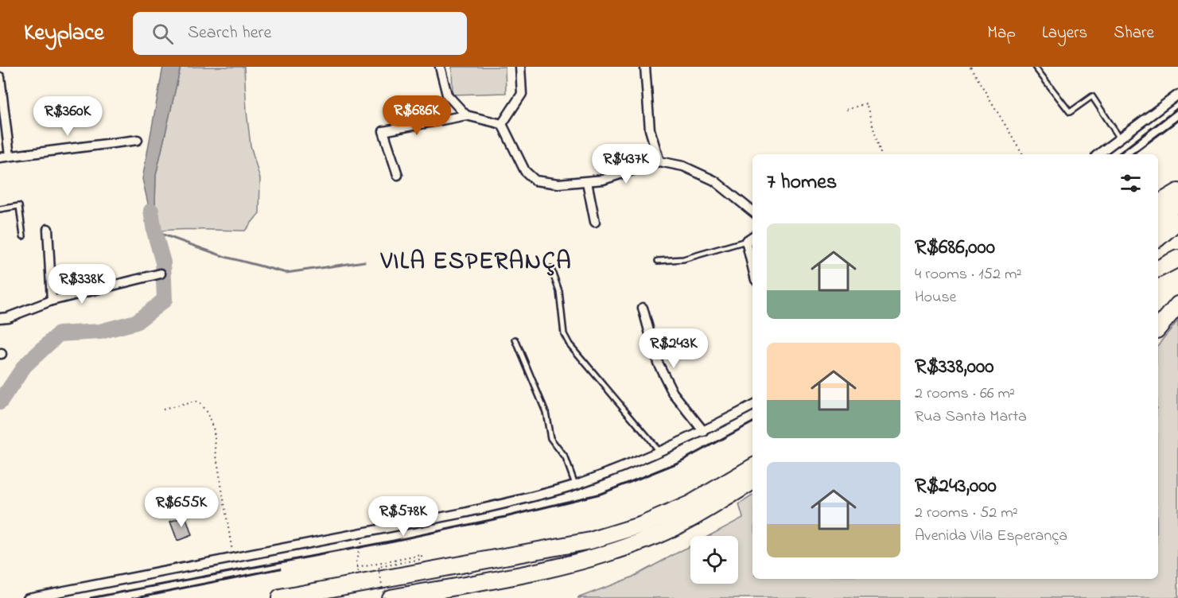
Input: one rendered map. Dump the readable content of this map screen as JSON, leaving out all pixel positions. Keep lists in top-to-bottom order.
{
  "districts": ["VILA ESPERANÇA"],
  "page": {
    "header": "Keyplace",
    "search": "Search here",
    "nav": ["Map", "Layers", "Share"],
    "price": [
      "R$686K",
      "R$360K",
      "R$437K",
      "R$338K",
      "R$243K",
      "R$655K",
      "R$578K"
    ],
    "heading": "7 homes",
    "list": [
      {
        "name": "R$686,000",
        "note": "4 rooms · 152 m² · House"
      },
      {
        "name": "R$338,000",
        "note": "2 rooms · 66 m² · Rua Santa Marta"
      },
      {
        "name": "R$243,000",
        "note": "2 rooms · 52 m² · Avenida Vila Esperança"
      }
    ]
  }
}
